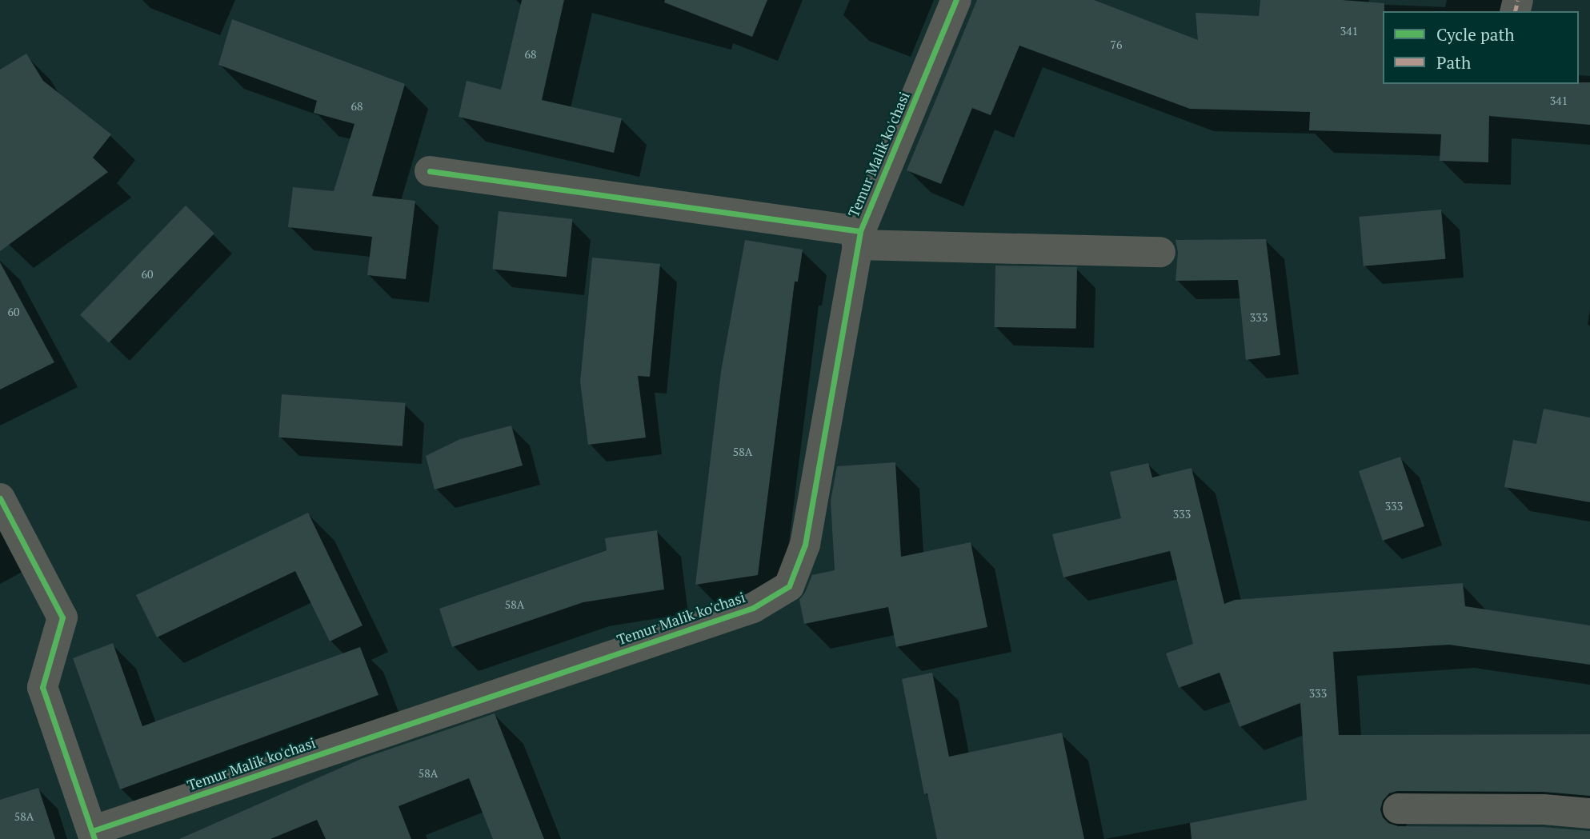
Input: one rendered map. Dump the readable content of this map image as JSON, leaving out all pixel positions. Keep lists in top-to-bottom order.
{
  "streets": {
    "street": ["Temur Malik ko'chasi"]
  },
  "house_numbers": [
    "341",
    "76",
    "68",
    "341",
    "68",
    "60",
    "60",
    "333",
    "58А",
    "333",
    "333",
    "58А",
    "333",
    "58А",
    "58А"
  ],
  "legend": ["Cycle path", "Path"]
}
